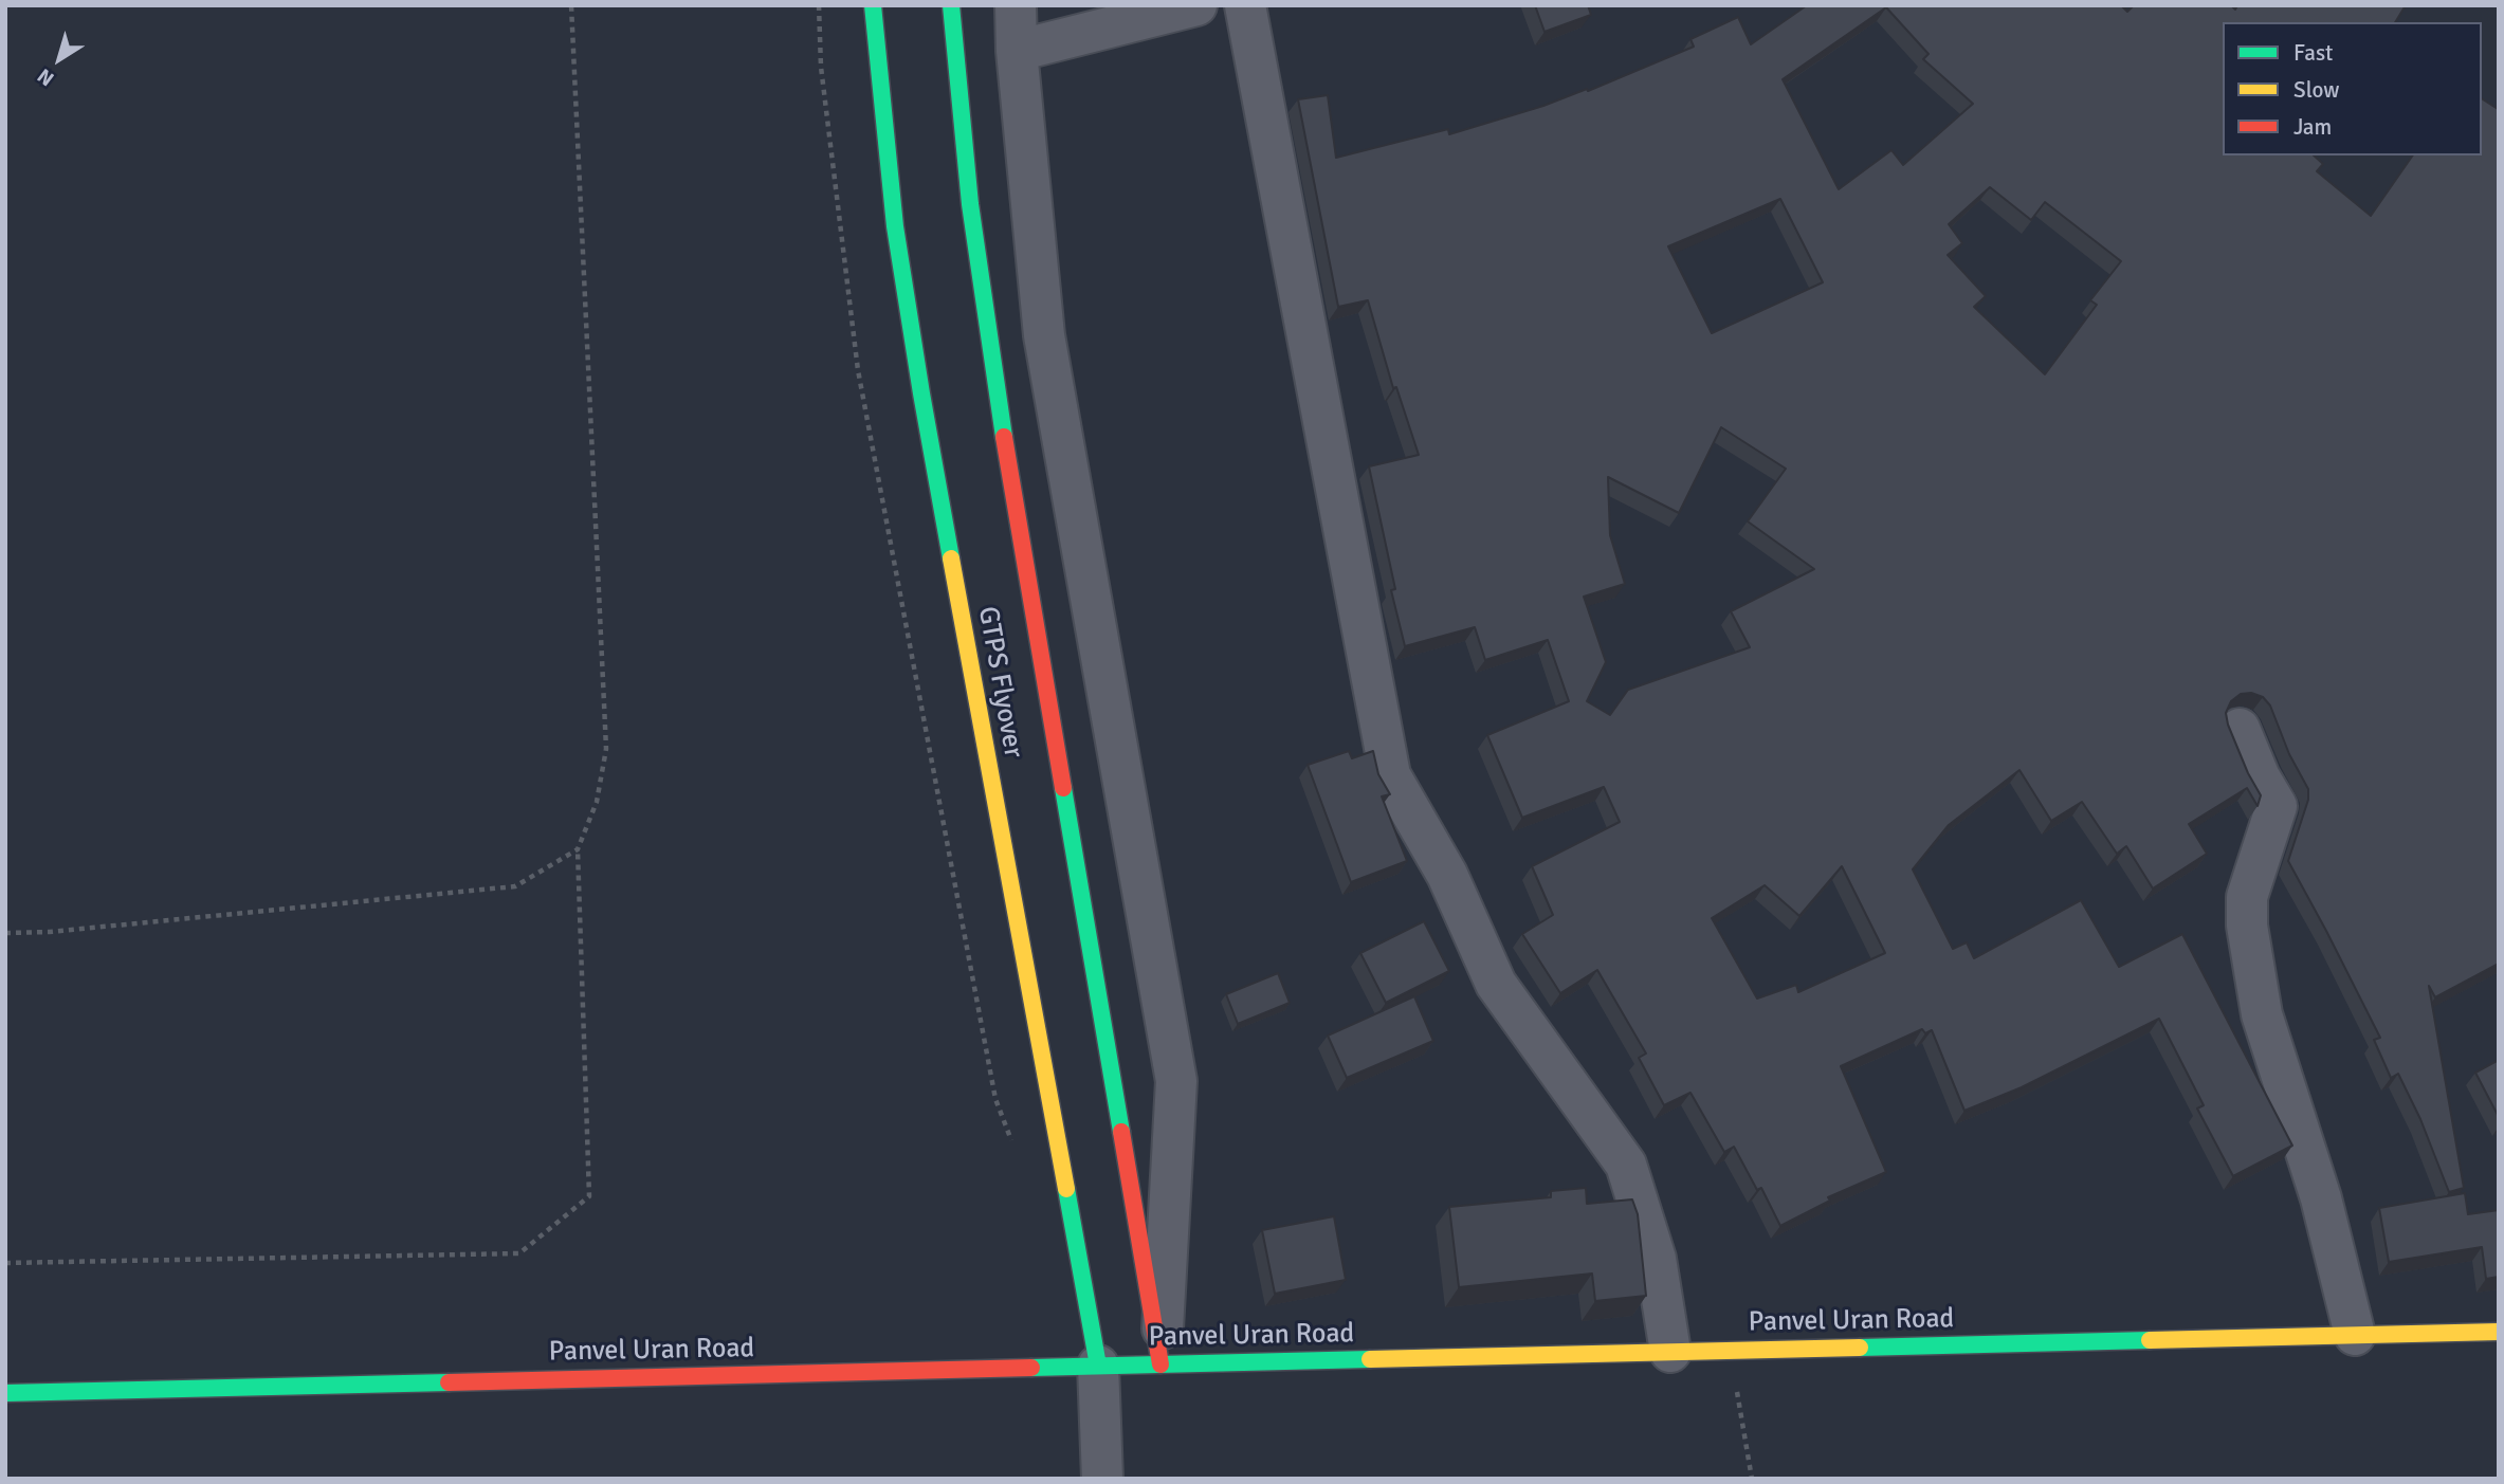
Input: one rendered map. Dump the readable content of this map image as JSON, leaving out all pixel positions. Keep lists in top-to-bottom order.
{
  "streets": {
    "main road": ["GTPS Flyover", "Panvel Uran Road"]
  },
  "crossings": [
    ["GTPS Flyover", "Panvel Uran Road"]
  ],
  "legend": ["Fast", "Slow", "Jam"],
  "north": "bottom left"
}
